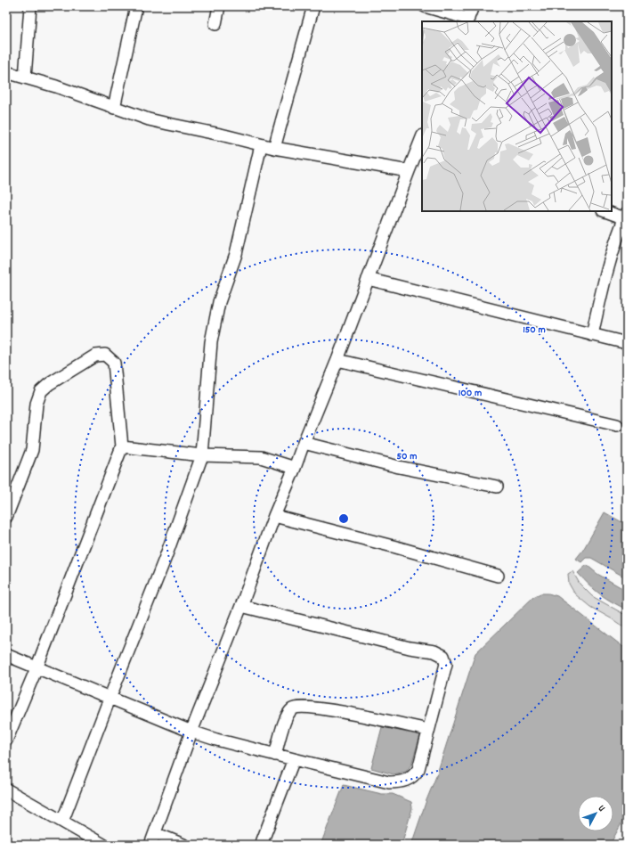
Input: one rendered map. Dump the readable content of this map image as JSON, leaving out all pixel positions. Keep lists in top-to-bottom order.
{
  "north": "top right",
  "rings": ["150 m", "100 m", "50 m"]
}
